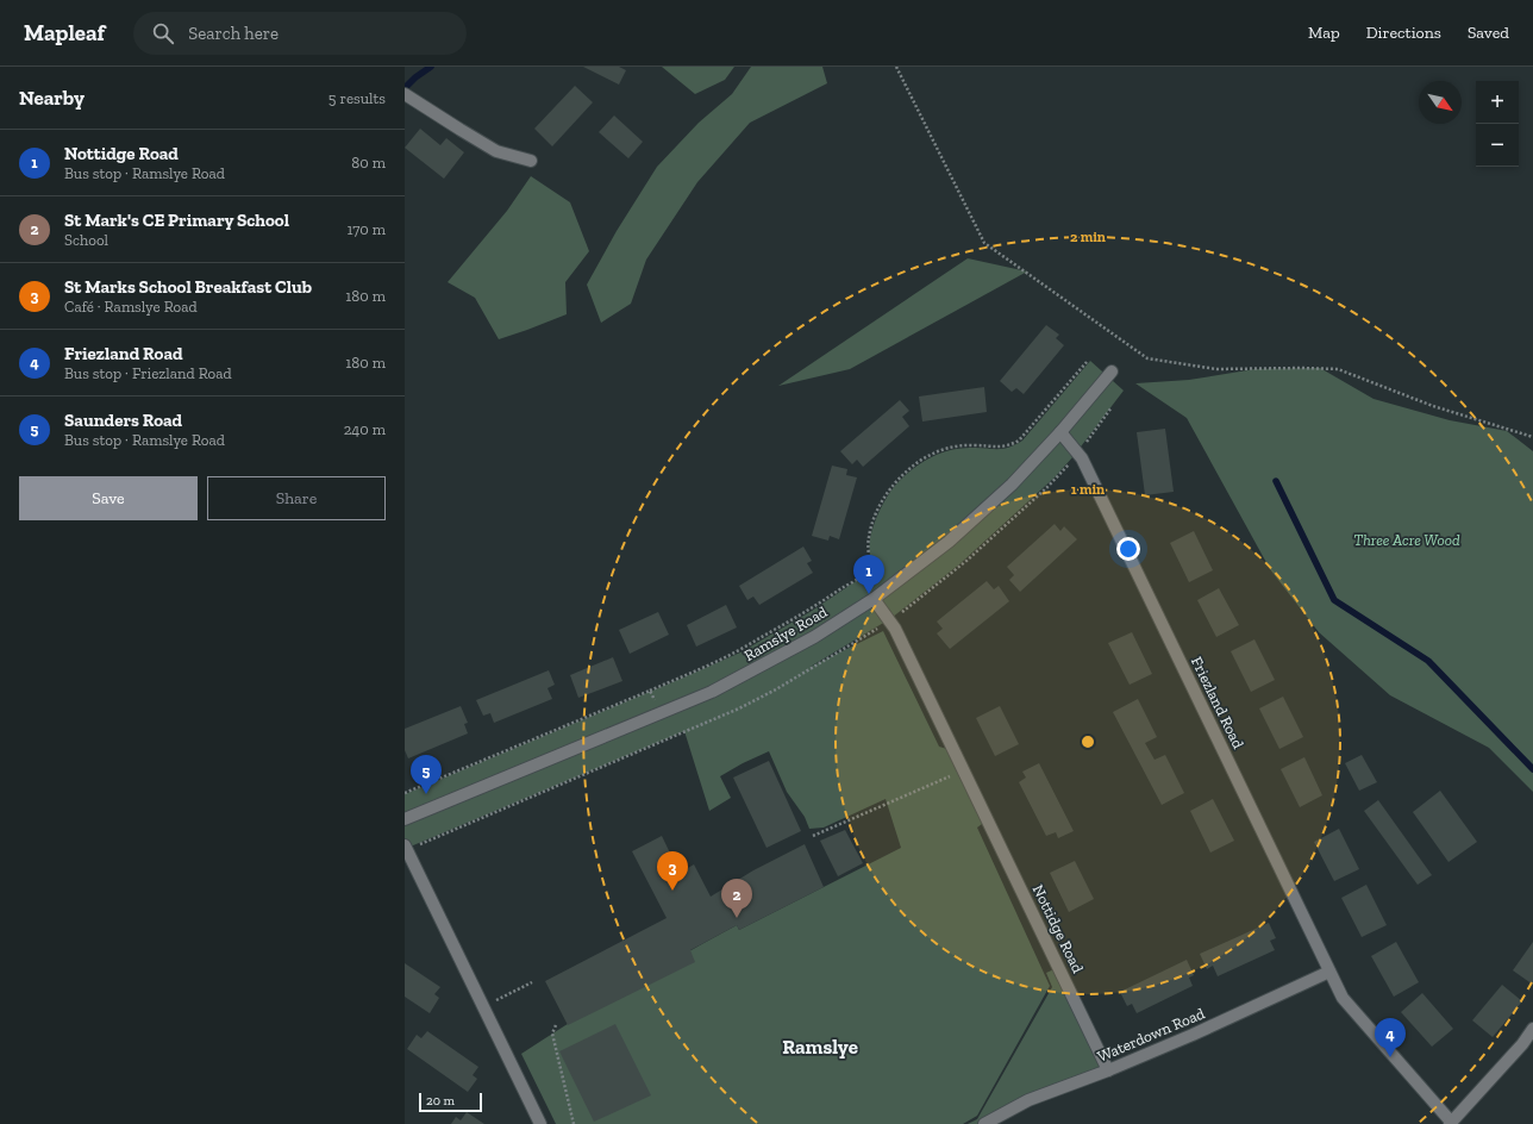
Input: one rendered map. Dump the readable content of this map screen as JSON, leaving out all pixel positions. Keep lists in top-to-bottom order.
{
  "streets": {
    "street": [
      "Ramslye Road",
      "Friezland Road",
      "Nottidge Road",
      "Waterdown Road"
    ]
  },
  "crossings": [
    ["Ramslye Road", "Friezland Road"],
    ["Ramslye Road", "Nottidge Road"],
    ["Friezland Road", "Waterdown Road"],
    ["Nottidge Road", "Waterdown Road"]
  ],
  "districts": ["Ramslye"],
  "parks": ["Three Acre Wood"],
  "scale_bar": "20 m",
  "north": "bottom right",
  "page": {
    "header": "Mapleaf",
    "search": "Search here",
    "nav": ["Map", "Directions", "Saved"],
    "heading": ["Nearby", "5 results"],
    "map_buttons": ["+", "−"],
    "list": [
      {
        "mark": "1",
        "name": "Nottidge Road",
        "note": "Bus stop · Ramslye Road",
        "value": "80 m"
      },
      {
        "mark": "2",
        "name": "St Mark's CE Primary School",
        "note": "School",
        "value": "170 m"
      },
      {
        "mark": "3",
        "name": "St Marks School Breakfast Club",
        "note": "Café · Ramslye Road",
        "value": "180 m"
      },
      {
        "mark": "4",
        "name": "Friezland Road",
        "note": "Bus stop · Friezland Road",
        "value": "180 m"
      },
      {
        "mark": "5",
        "name": "Saunders Road",
        "note": "Bus stop · Ramslye Road",
        "value": "240 m"
      }
    ],
    "buttons": ["Save", "Share"],
    "pins": [
      "1",
      "5",
      "3",
      "2",
      "4"
    ],
    "scale": "20 m"
  },
  "rings": ["2 min", "1 min"]
}
